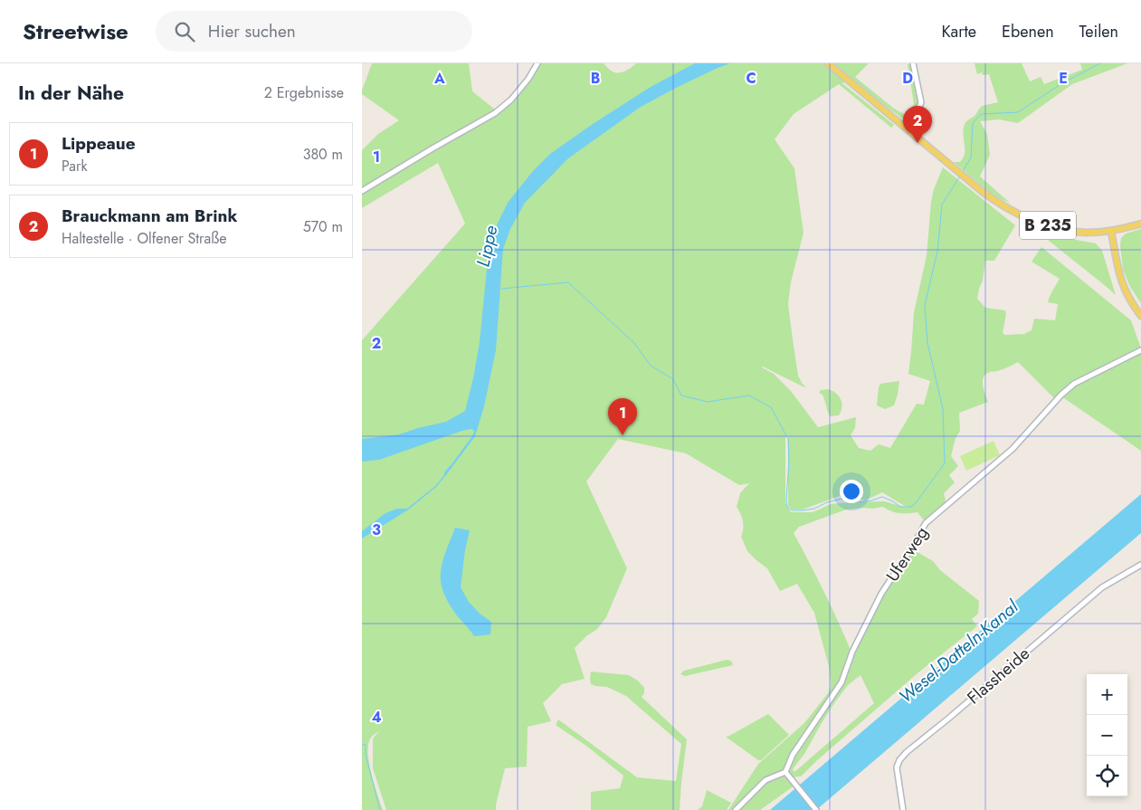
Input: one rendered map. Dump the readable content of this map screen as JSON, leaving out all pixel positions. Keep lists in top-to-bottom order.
{
  "streets": {
    "main road": ["B 235"],
    "street": ["Uferweg", "Flassheide"]
  },
  "water": ["Lippe", "Wesel-Datteln-Kanal"],
  "page": {
    "header": "Streetwise",
    "search": "Hier suchen",
    "nav": ["Karte", "Ebenen", "Teilen"],
    "heading": ["In der Nähe", "2 Ergebnisse"],
    "pins": ["2", "1"],
    "list": [
      {
        "mark": "1",
        "name": "Lippeaue",
        "note": "Park",
        "value": "380 m"
      },
      {
        "mark": "2",
        "name": "Brauckmann am Brink",
        "note": "Haltestelle · Olfener Straße",
        "value": "570 m"
      }
    ],
    "map_buttons": ["+", "−"]
  },
  "grid": {
    "columns": [
      "A",
      "B",
      "C",
      "D",
      "E"
    ],
    "rows": [
      "1",
      "2",
      "3",
      "4"
    ]
  }
}
